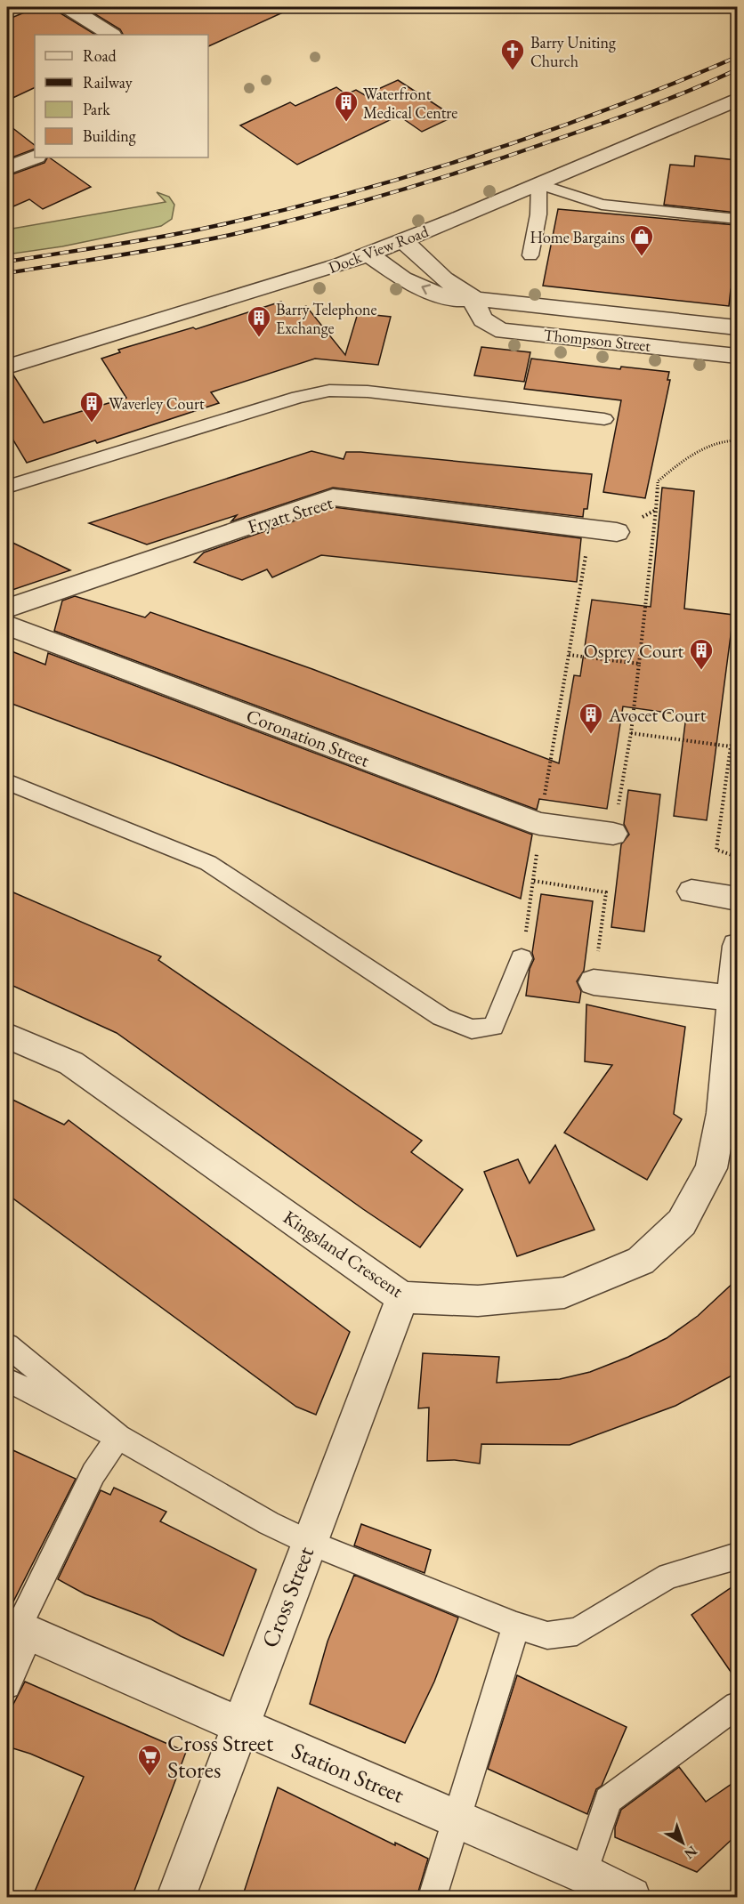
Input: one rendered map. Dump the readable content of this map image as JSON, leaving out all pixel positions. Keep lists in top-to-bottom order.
{
  "streets": {
    "street": [
      "Dock View Road",
      "Thompson Street",
      "Fryatt Street",
      "Coronation Street",
      "Kingsland Crescent",
      "Cross Street",
      "Station Street"
    ]
  },
  "crossings": [
    ["Dock View Road", "Thompson Street"],
    ["Kingsland Crescent", "Cross Street"],
    ["Cross Street", "Station Street"]
  ],
  "places": {
    "church": ["Barry Uniting Church"],
    "building": [
      "Waterfront Medical Centre",
      "Barry Telephone Exchange",
      "Waverley Court",
      "Osprey Court",
      "Avocet Court"
    ],
    "shop": ["Home Bargains"],
    "supermarket": ["Cross Street Stores"]
  },
  "legend": [
    "Road",
    "Railway",
    "Park",
    "Building"
  ],
  "north": "bottom right"
}
